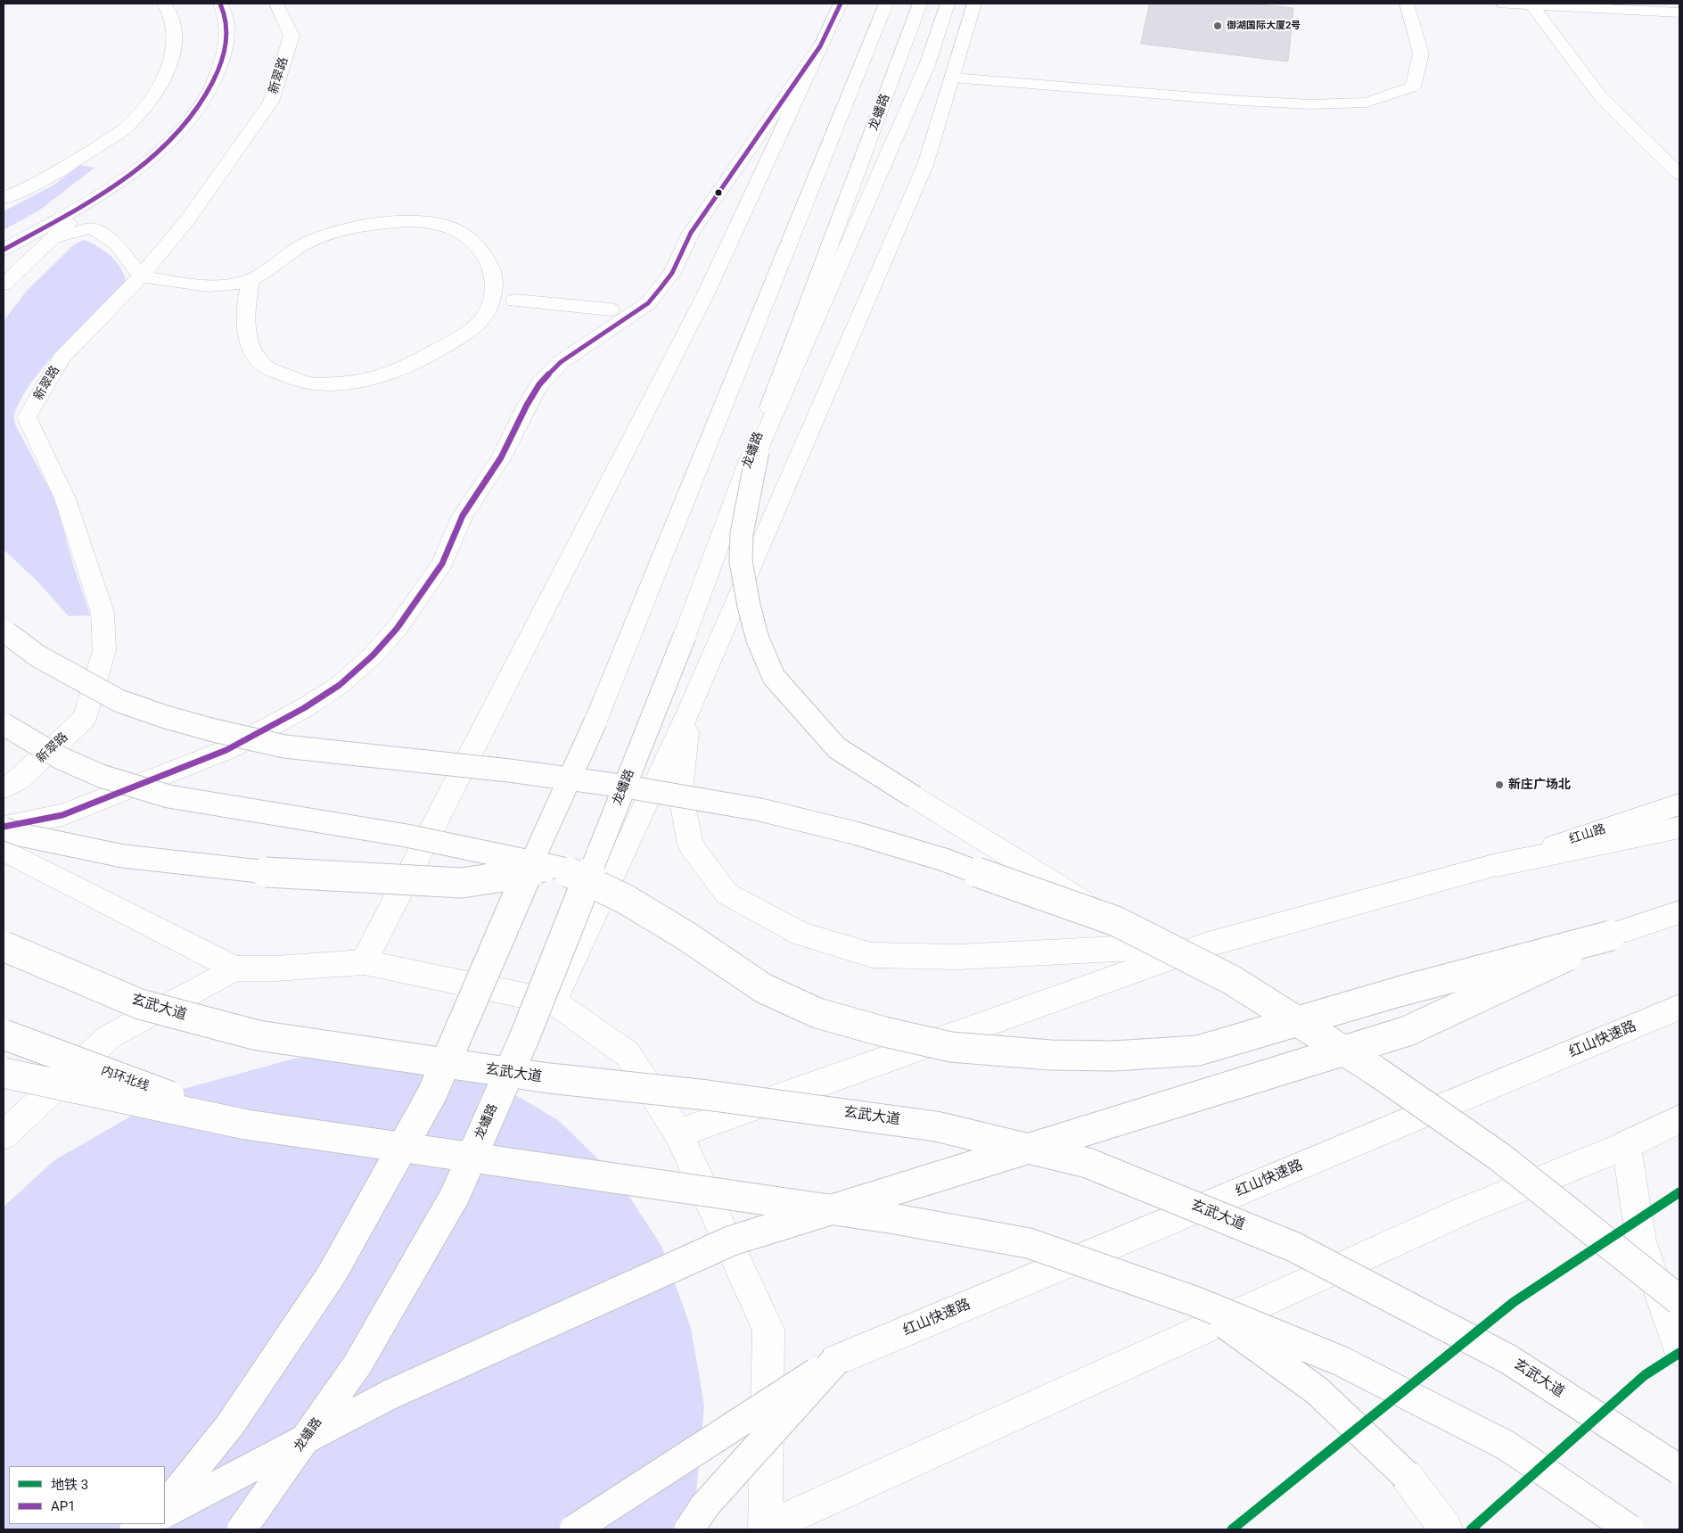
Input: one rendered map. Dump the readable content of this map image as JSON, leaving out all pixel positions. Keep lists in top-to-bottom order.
{
  "streets": {
    "main road": [
      "新翠路",
      "龙蟠路",
      "红山路",
      "玄武大道",
      "红山快速路",
      "内环北线"
    ]
  },
  "places": ["御湖国际大厦2号", "新庄广场北"],
  "lines": ["transit line AP1", "metro line 3"],
  "legend": ["地铁 3", "AP1"]
}
